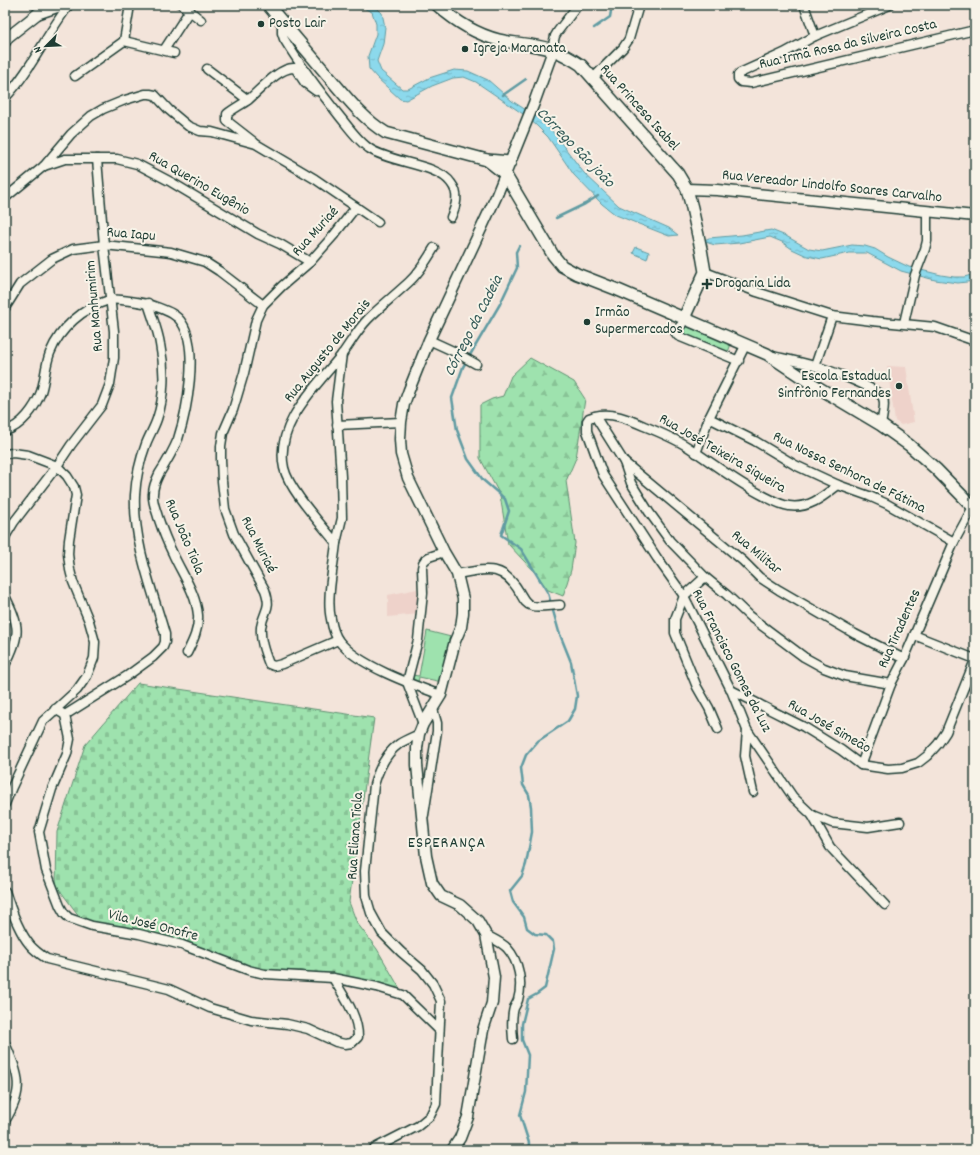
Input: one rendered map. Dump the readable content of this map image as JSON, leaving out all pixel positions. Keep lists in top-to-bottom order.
{
  "streets": {
    "main road": ["Rua Princesa Isabel"],
    "street": [
      "Rua Irmã Rosa da Silveira Costa",
      "Rua Querino Eugênio",
      "Rua Vereador Lindolfo Soares Carvalho",
      "Rua Muriaé",
      "Rua Iapu",
      "Rua Manhumirim",
      "Rua Augusto de Morais",
      "Rua José Teixeira Siqueira",
      "Rua Nossa Senhora de Fátima",
      "Rua João Tiola",
      "Rua Militar",
      "Rua Tiradentes",
      "Rua Francisco Gomes da Luz",
      "Rua José Simeão",
      "Rua Eliana Tiola",
      "Vila José Onofre"
    ]
  },
  "crossings": [
    ["Rua Princesa Isabel", "Rua Vereador Lindolfo Soares Carvalho"],
    ["Rua Querino Eugênio", "Rua Muriaé"],
    ["Rua Querino Eugênio", "Rua Manhumirim"],
    ["Rua Muriaé", "Rua Iapu"],
    ["Rua Iapu", "Rua Manhumirim"],
    ["Rua Manhumirim", "Rua João Tiola"],
    ["Rua José Teixeira Siqueira", "Rua Nossa Senhora de Fátima"],
    ["Rua José Teixeira Siqueira", "Rua Francisco Gomes da Luz"],
    ["Rua Nossa Senhora de Fátima", "Rua Tiradentes"],
    ["Rua Militar", "Rua Tiradentes"],
    ["Rua Tiradentes", "Rua José Simeão"],
    ["Rua Francisco Gomes da Luz", "Rua José Simeão"],
    ["Rua Eliana Tiola", "Vila José Onofre"]
  ],
  "districts": ["ESPERANÇA"],
  "water": ["Córrego São joão", "Córrego da Cadeia"],
  "places": {
    "other": [
      "Posto Lair",
      "Igreja Maranata",
      "Irmão Supermercados",
      "Escola Estadual Sinfrônio Fernandes"
    ],
    "health": ["Drogaria Lida"]
  },
  "north": "bottom left"
}
